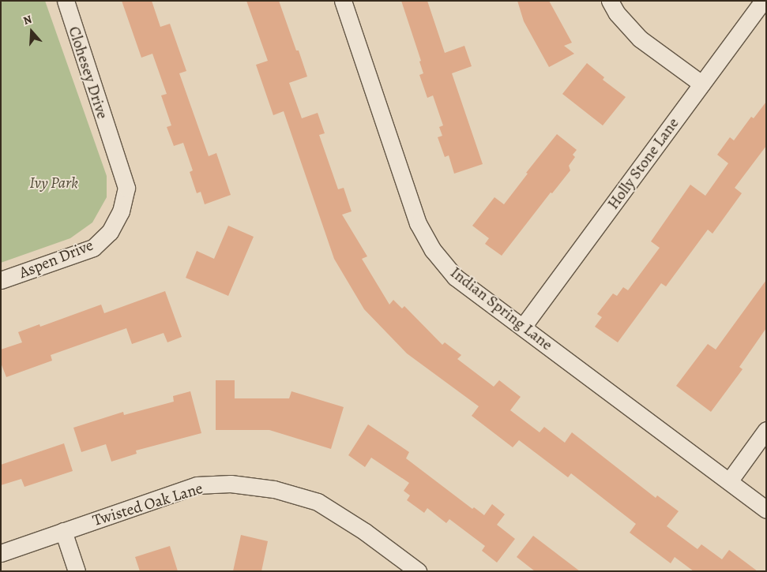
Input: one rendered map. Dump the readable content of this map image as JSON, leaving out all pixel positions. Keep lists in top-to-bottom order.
{
  "streets": {
    "street": [
      "Clohesey Drive",
      "Holly Stone Lane",
      "Aspen Drive",
      "Indian Spring Lane",
      "Twisted Oak Lane"
    ]
  },
  "crossings": [
    ["Clohesey Drive", "Aspen Drive"],
    ["Holly Stone Lane", "Indian Spring Lane"]
  ],
  "parks": ["Ivy Park"],
  "north": "top"
}
